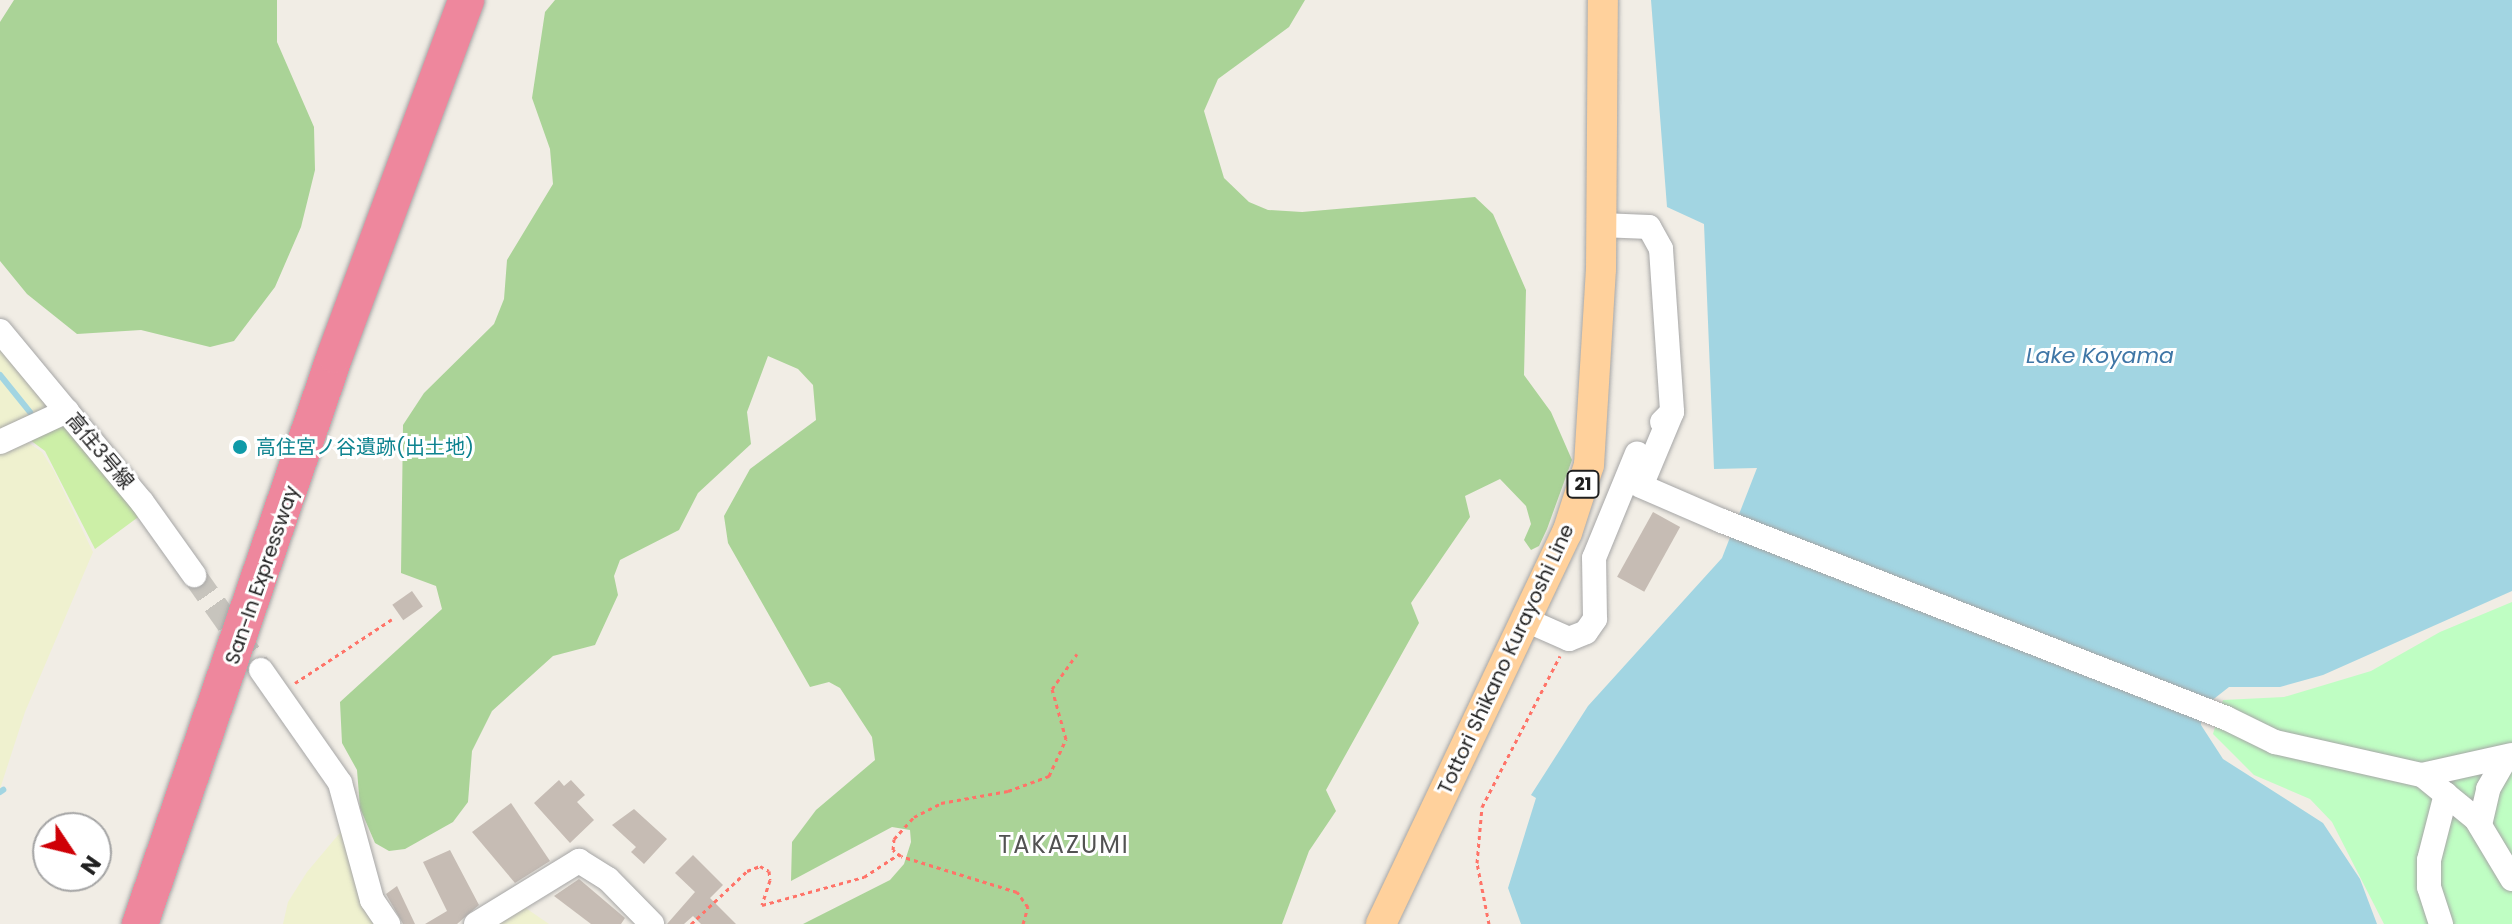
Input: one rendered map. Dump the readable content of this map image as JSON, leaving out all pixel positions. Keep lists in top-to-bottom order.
{
  "streets": {
    "highway": ["San-In Expressway"],
    "main road": ["21", "Tottori Shikano Kurayoshi Line"],
    "street": ["高住3号線"]
  },
  "districts": ["TAKAZUMI"],
  "water": ["Lake Koyama"],
  "places": ["高住宮ノ谷遺跡(出土地)"],
  "north": "bottom right"
}
